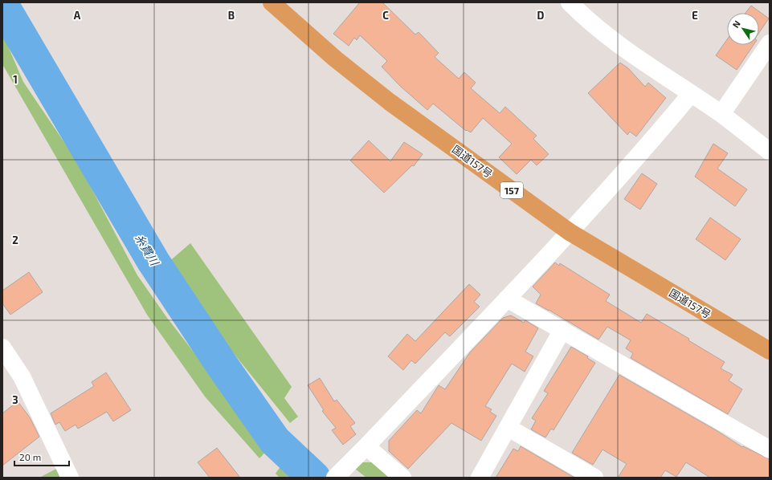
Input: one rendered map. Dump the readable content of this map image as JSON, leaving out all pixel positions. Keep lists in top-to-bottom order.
{
  "streets": {
    "highway": ["国道157号", "157"]
  },
  "water": ["糸貫川"],
  "scale_bar": "20 m",
  "north": "top left",
  "grid": {
    "columns": [
      "A",
      "B",
      "C",
      "D",
      "E"
    ],
    "rows": ["1", "2", "3"]
  }
}
